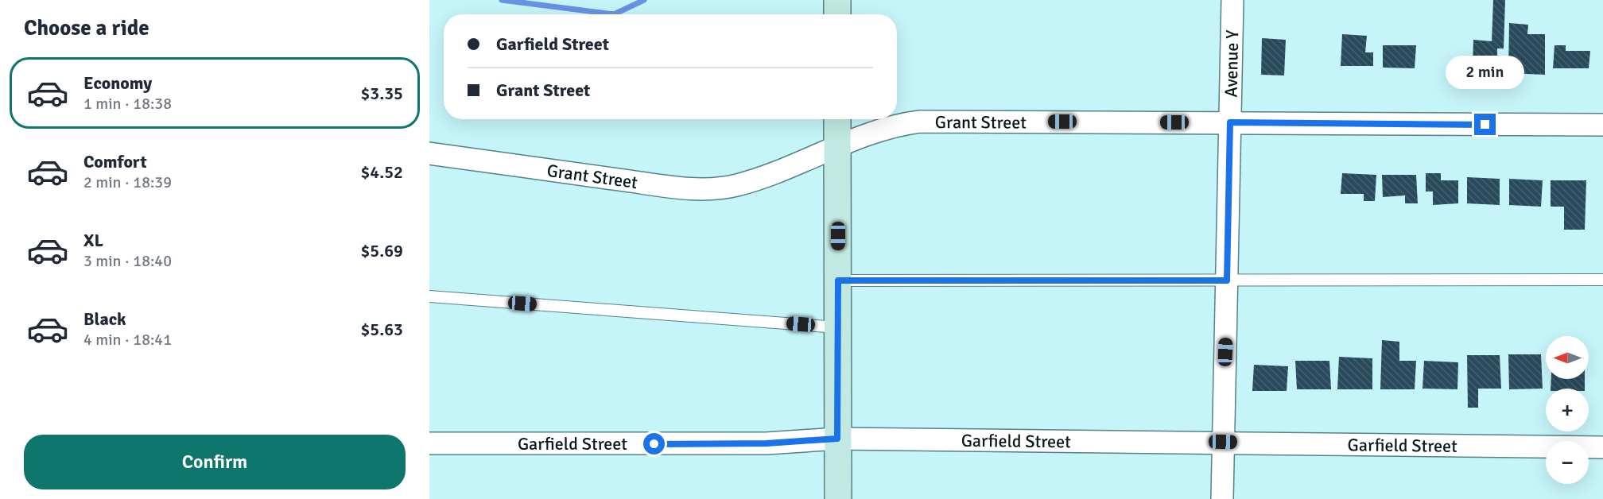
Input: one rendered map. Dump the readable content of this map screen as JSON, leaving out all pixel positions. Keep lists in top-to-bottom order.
{
  "streets": {
    "street": ["Avenue Y", "Grant Street", "Garfield Street"]
  },
  "crossings": [
    ["Avenue Y", "Grant Street"],
    ["Avenue Y", "Garfield Street"]
  ],
  "north": "left",
  "page": {
    "heading": "Choose a ride",
    "banner": ["Garfield Street", "Grant Street"],
    "bubble": "2 min",
    "list": [
      {
        "name": "Economy",
        "note": "1 min · 18:38",
        "value": "$3.35"
      },
      {
        "name": "Comfort",
        "note": "2 min · 18:39",
        "value": "$4.52"
      },
      {
        "name": "XL",
        "note": "3 min · 18:40",
        "value": "$5.69"
      },
      {
        "name": "Black",
        "note": "4 min · 18:41",
        "value": "$5.63"
      }
    ],
    "map_buttons": ["+", "−"],
    "buttons": "Confirm"
  }
}
